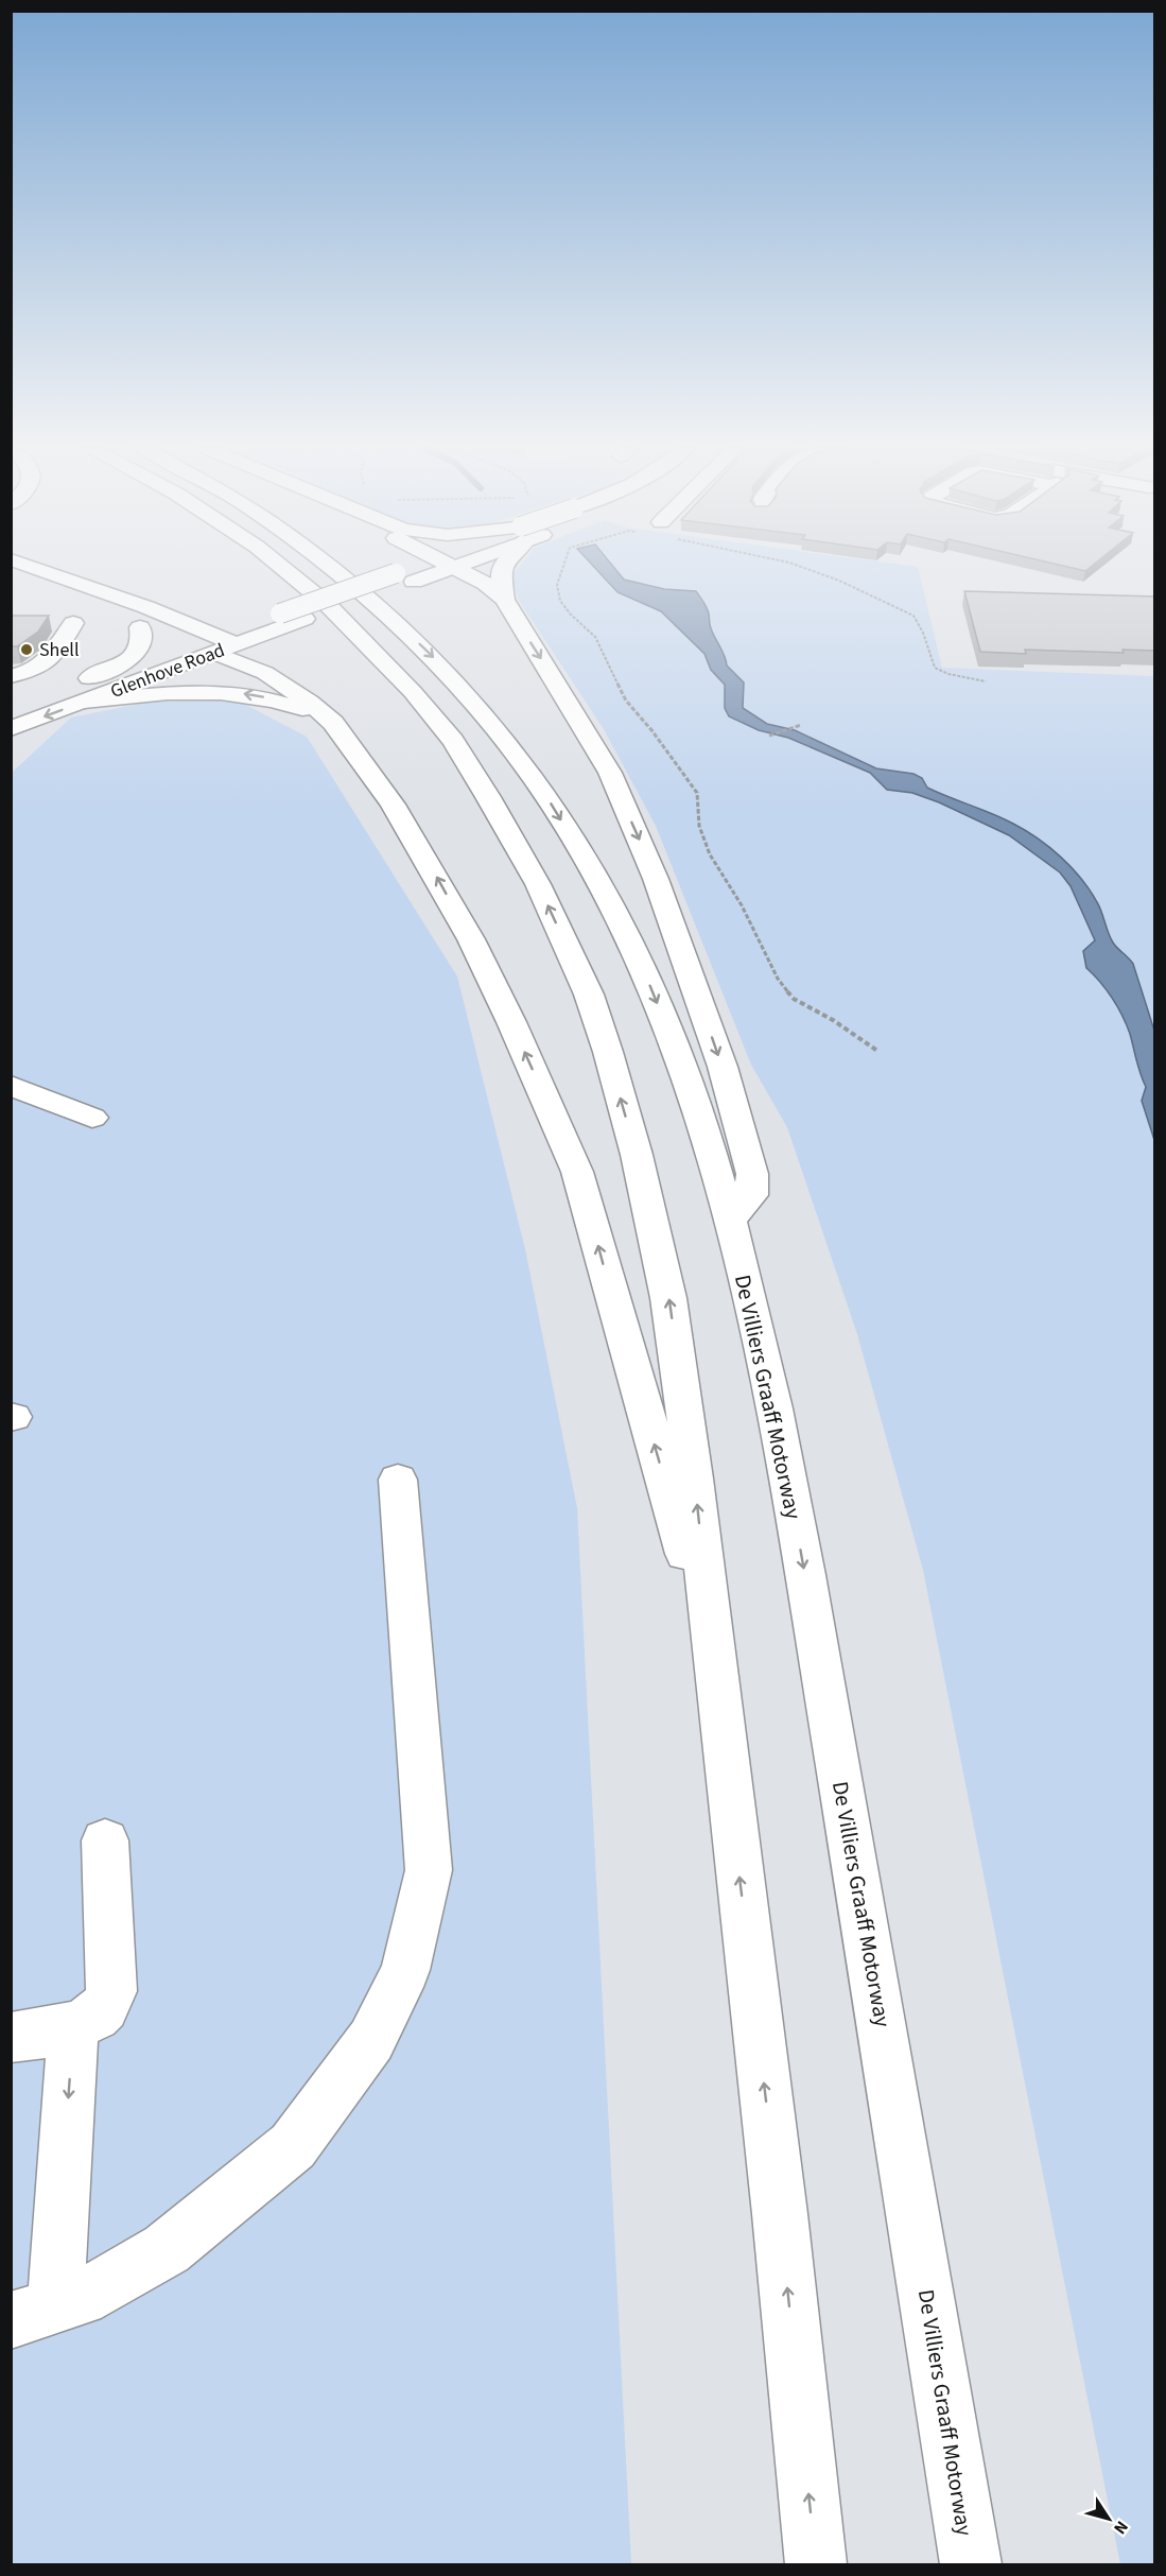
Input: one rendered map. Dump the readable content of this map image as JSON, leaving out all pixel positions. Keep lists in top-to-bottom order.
{
  "streets": {
    "main road": ["Glenhove Road", "De Villiers Graaff Motorway"]
  },
  "places": ["Shell"],
  "north": "bottom right"
}
